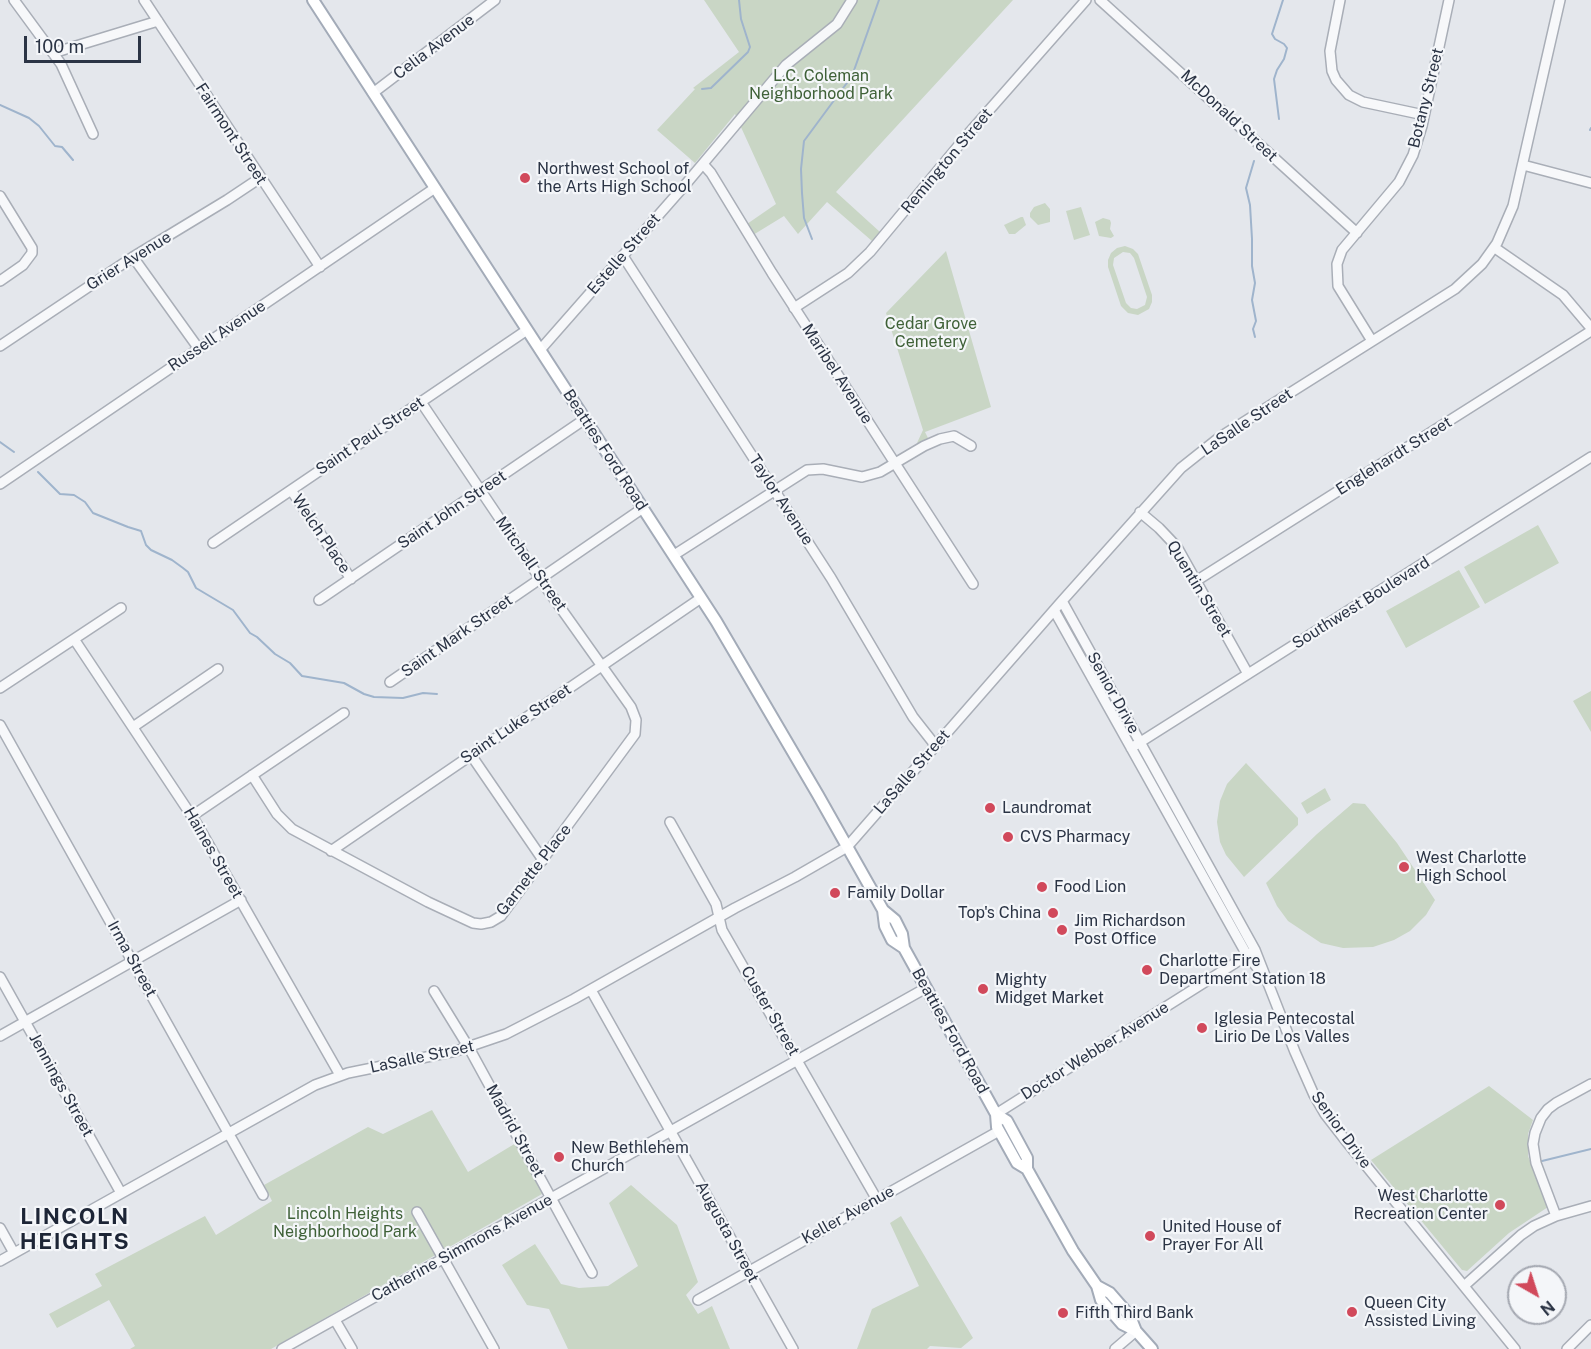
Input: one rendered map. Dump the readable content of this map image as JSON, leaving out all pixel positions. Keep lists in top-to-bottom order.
{
  "streets": {
    "main road": ["Beatties Ford Road"],
    "street": [
      "Celia Avenue",
      "Botany Street",
      "McDonald Street",
      "Fairmont Street",
      "Remington Street",
      "Estelle Street",
      "Grier Avenue",
      "Russell Avenue",
      "Maribel Avenue",
      "LaSalle Street",
      "Saint Paul Street",
      "Englehardt Street",
      "Taylor Avenue",
      "Saint John Street",
      "Welch Place",
      "Mitchell Street",
      "Quentin Street",
      "Southwest Boulevard",
      "Saint Mark Street",
      "Senior Drive",
      "Saint Luke Street",
      "Haines Street",
      "Garnette Place",
      "Irma Street",
      "Custer Street",
      "Doctor Webber Avenue",
      "Jennings Street",
      "Madrid Street",
      "Keller Avenue",
      "Augusta Street",
      "Catherine Simmons Avenue"
    ]
  },
  "crossings": [
    ["Celia Avenue", "Beatties Ford Road"],
    ["Botany Street", "McDonald Street"],
    ["Botany Street", "LaSalle Street"],
    ["Fairmont Street", "Grier Avenue"],
    ["Fairmont Street", "Russell Avenue"],
    ["Remington Street", "Maribel Avenue"],
    ["Estelle Street", "Maribel Avenue"],
    ["Estelle Street", "Beatties Ford Road"],
    ["Estelle Street", "Taylor Avenue"],
    ["Russell Avenue", "Beatties Ford Road"],
    ["LaSalle Street", "Beatties Ford Road"],
    ["LaSalle Street", "Taylor Avenue"],
    ["LaSalle Street", "Quentin Street"],
    ["LaSalle Street", "Senior Drive"],
    ["LaSalle Street", "Haines Street"],
    ["LaSalle Street", "Irma Street"],
    ["LaSalle Street", "Custer Street"],
    ["LaSalle Street", "Jennings Street"],
    ["LaSalle Street", "Madrid Street"],
    ["LaSalle Street", "Augusta Street"],
    ["Saint Paul Street", "Beatties Ford Road"],
    ["Saint Paul Street", "Welch Place"],
    ["Saint Paul Street", "Mitchell Street"],
    ["Beatties Ford Road", "Saint John Street"],
    ["Beatties Ford Road", "Saint Mark Street"],
    ["Beatties Ford Road", "Saint Luke Street"],
    ["Beatties Ford Road", "Doctor Webber Avenue"],
    ["Beatties Ford Road", "Keller Avenue"],
    ["Beatties Ford Road", "Catherine Simmons Avenue"],
    ["Englehardt Street", "Quentin Street"],
    ["Saint John Street", "Welch Place"],
    ["Saint John Street", "Mitchell Street"],
    ["Mitchell Street", "Saint Mark Street"],
    ["Mitchell Street", "Saint Luke Street"],
    ["Mitchell Street", "Garnette Place"],
    ["Quentin Street", "Southwest Boulevard"],
    ["Southwest Boulevard", "Senior Drive"],
    ["Senior Drive", "Doctor Webber Avenue"],
    ["Saint Luke Street", "Garnette Place"],
    ["Custer Street", "Keller Avenue"],
    ["Custer Street", "Catherine Simmons Avenue"],
    ["Madrid Street", "Catherine Simmons Avenue"],
    ["Keller Avenue", "Augusta Street"],
    ["Augusta Street", "Catherine Simmons Avenue"]
  ],
  "districts": ["LINCOLN HEIGHTS"],
  "parks": ["L.C. Coleman Neighborhood Park", "Cedar Grove Cemetery", "Lincoln Heights Neighborhood Park"],
  "places": [
    "Northwest School of the Arts High School",
    "Laundromat",
    "CVS Pharmacy",
    "West Charlotte High School",
    "Food Lion",
    "Family Dollar",
    "Top's China",
    "Jim Richardson Post Office",
    "Charlotte Fire Department Station 18",
    "Mighty Midget Market",
    "Iglesia Pentecostal Lirio De Los Valles",
    "New Bethlehem Church",
    "West Charlotte Recreation Center",
    "United House of Prayer For All",
    "Queen City Assisted Living",
    "Fifth Third Bank"
  ],
  "scale_bar": "100 m",
  "north": "bottom right"
}
